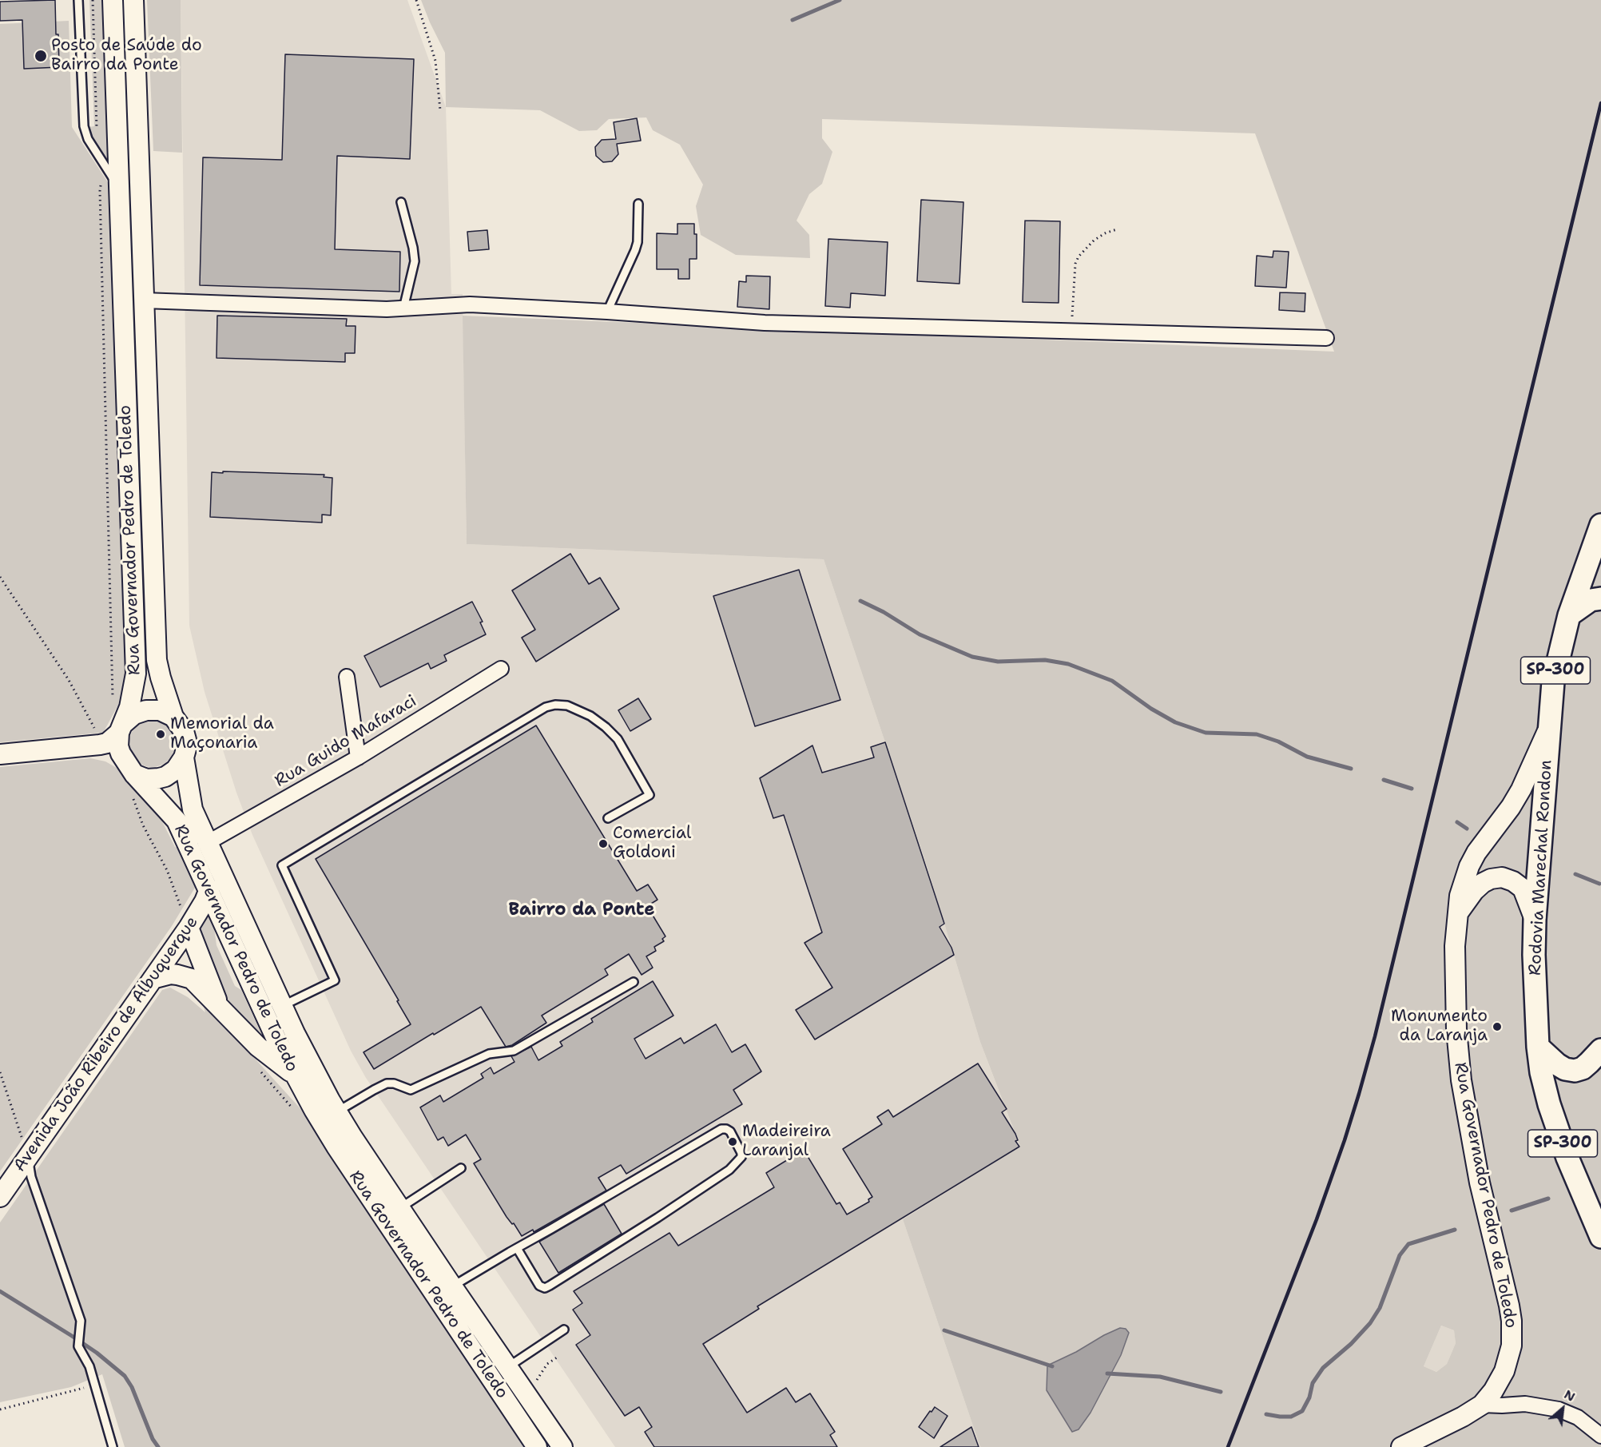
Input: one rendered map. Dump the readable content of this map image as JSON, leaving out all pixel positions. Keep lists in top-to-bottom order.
{
  "streets": {
    "main road": [
      "Rua Governador Pedro de Toledo",
      "SP-300",
      "Rodovia Marechal Rondon",
      "Avenida João Ribeiro de Albuquerque"
    ],
    "street": ["Rua Guido Mafaraci"]
  },
  "crossings": [
    ["Rua Governador Pedro de Toledo", "Rua Guido Mafaraci"],
    ["Rua Governador Pedro de Toledo", "Rodovia Marechal Rondon"],
    ["Rua Governador Pedro de Toledo", "Avenida João Ribeiro de Albuquerque"]
  ],
  "districts": ["Bairro da Ponte"],
  "places": [
    "Posto de Saúde do Bairro da Ponte",
    "Memorial da Maçonaria",
    "Comercial Goldoni",
    "Monumento da Laranja",
    "Madeireira Laranjal"
  ],
  "north": "top right"
}
